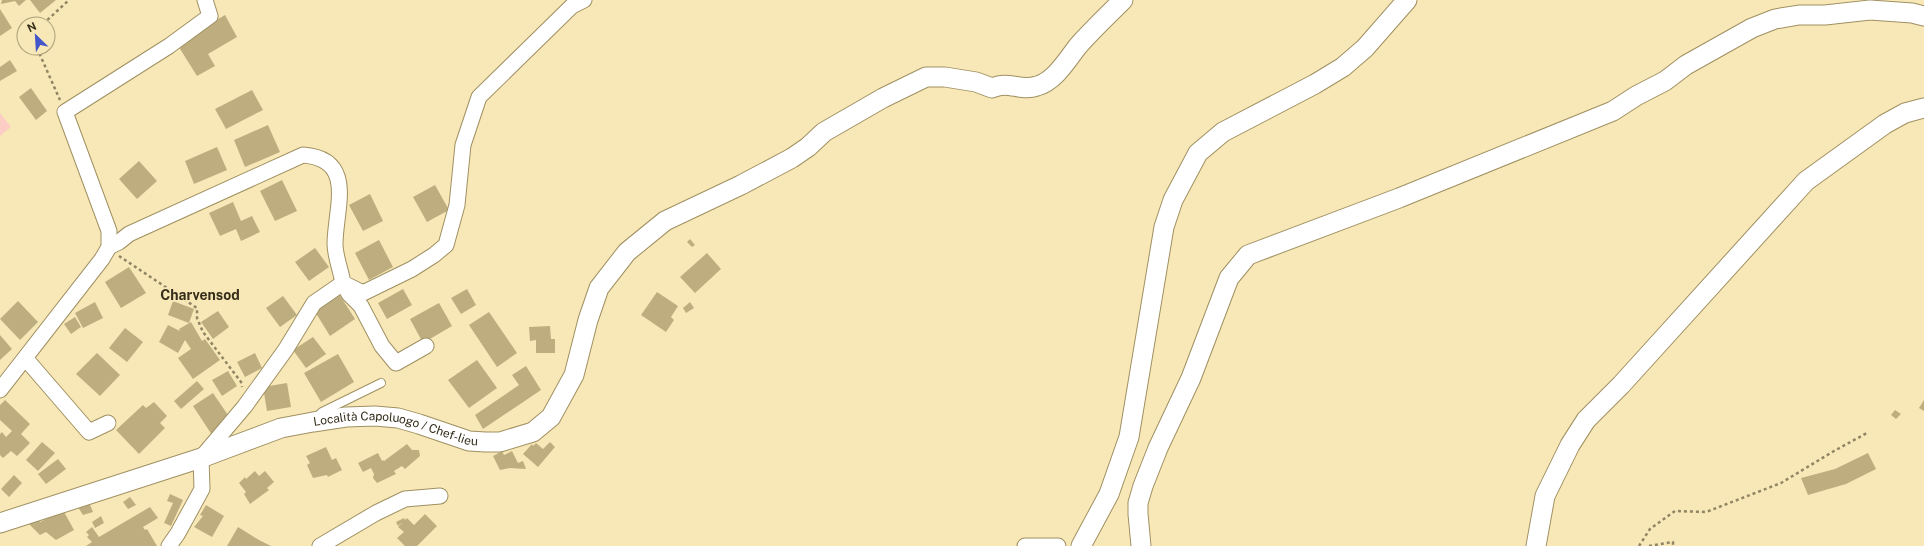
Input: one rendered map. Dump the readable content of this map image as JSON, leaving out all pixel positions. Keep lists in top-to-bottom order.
{
  "streets": {
    "street": ["Località Capoluogo / Chef-lieu"]
  },
  "districts": ["Charvensod"],
  "north": "top left"
}
